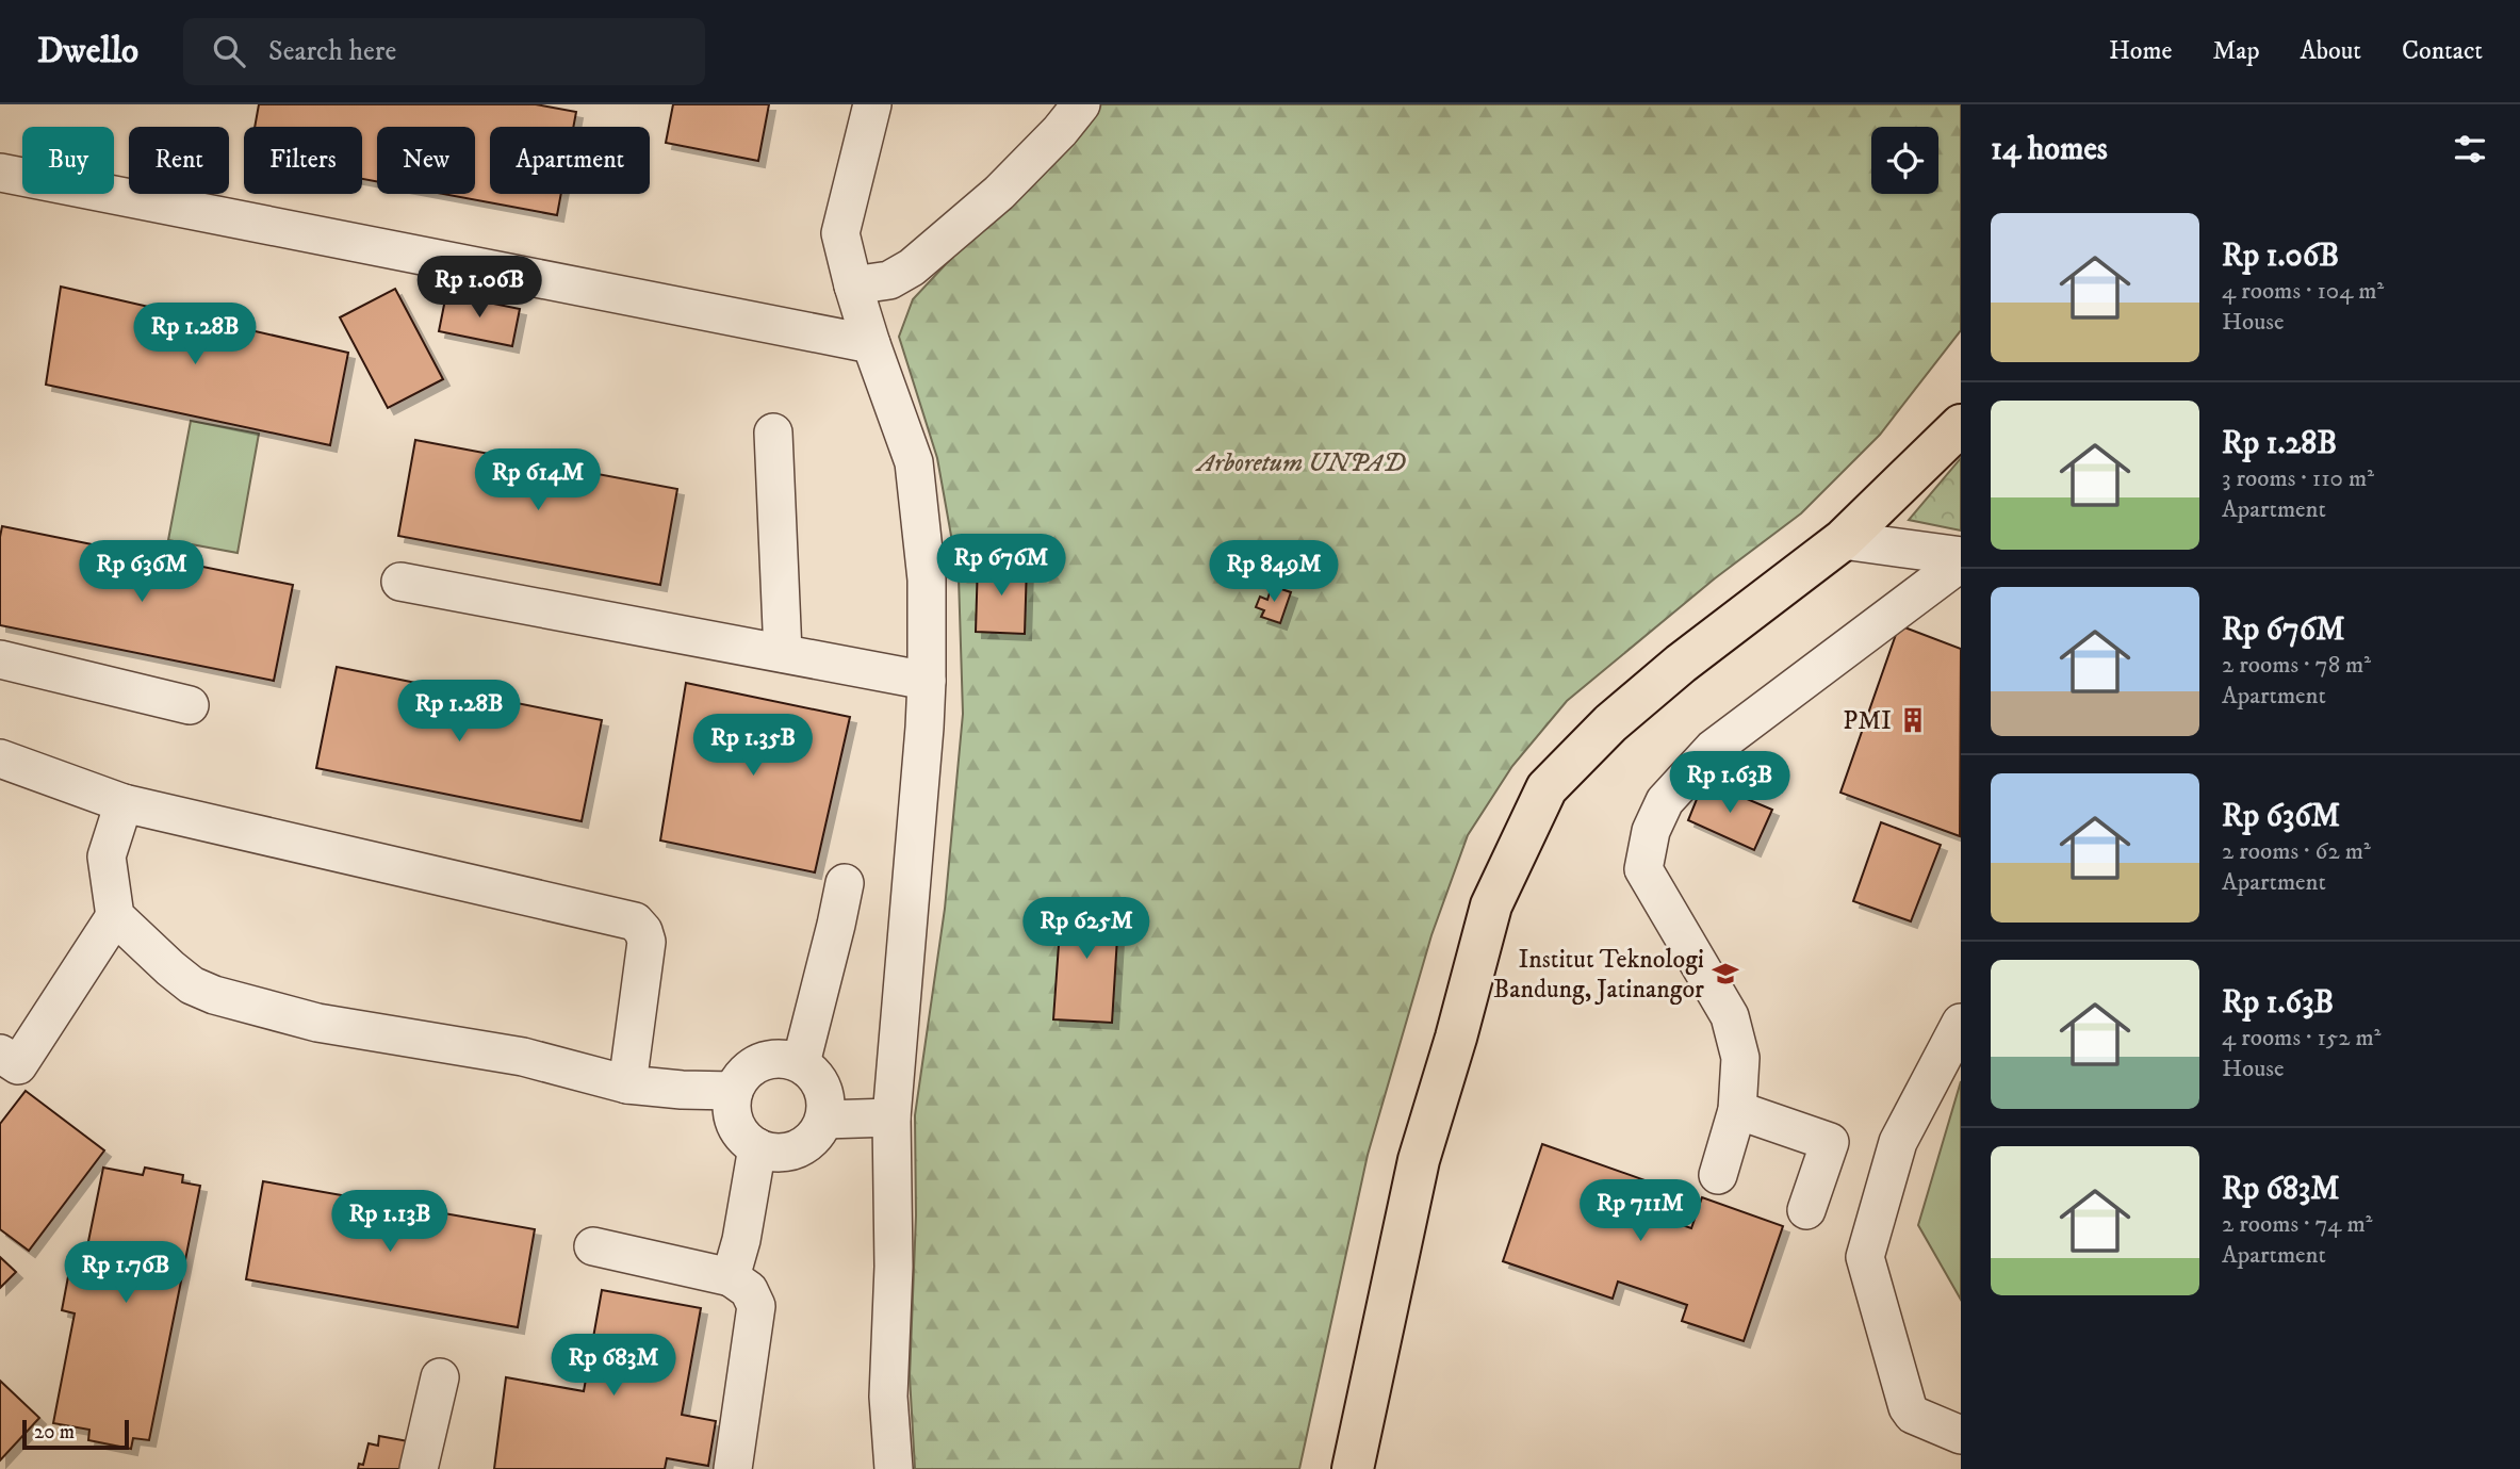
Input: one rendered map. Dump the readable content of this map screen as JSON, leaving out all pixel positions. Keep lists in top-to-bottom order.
{
  "parks": ["Arboretum UNPAD"],
  "places": {
    "building": ["PMI"],
    "school or university": ["Institut Teknologi Bandung, Jatinangor"]
  },
  "scale_bar": "20 m",
  "page": {
    "header": "Dwello",
    "search": "Search here",
    "nav": [
      "Home",
      "Map",
      "About",
      "Contact"
    ],
    "heading": "14 homes",
    "chip": [
      "Buy",
      "Rent",
      "Filters",
      "New",
      "Apartment"
    ],
    "list": [
      {
        "name": "Rp 1.06B",
        "note": "4 rooms · 104 m² · House"
      },
      {
        "name": "Rp 1.28B",
        "note": "3 rooms · 110 m² · Apartment"
      },
      {
        "name": "Rp 676M",
        "note": "2 rooms · 78 m² · Apartment"
      },
      {
        "name": "Rp 636M",
        "note": "2 rooms · 62 m² · Apartment"
      },
      {
        "name": "Rp 1.63B",
        "note": "4 rooms · 152 m² · House"
      },
      {
        "name": "Rp 683M",
        "note": "2 rooms · 74 m² · Apartment"
      }
    ],
    "price": [
      "Rp 1.06B",
      "Rp 1.28B",
      "Rp 614M",
      "Rp 676M",
      "Rp 636M",
      "Rp 849M",
      "Rp 1.28B",
      "Rp 1.35B",
      "Rp 1.63B",
      "Rp 625M",
      "Rp 711M",
      "Rp 1.13B",
      "Rp 1.76B",
      "Rp 683M"
    ],
    "scale": "20 m"
  }
}
